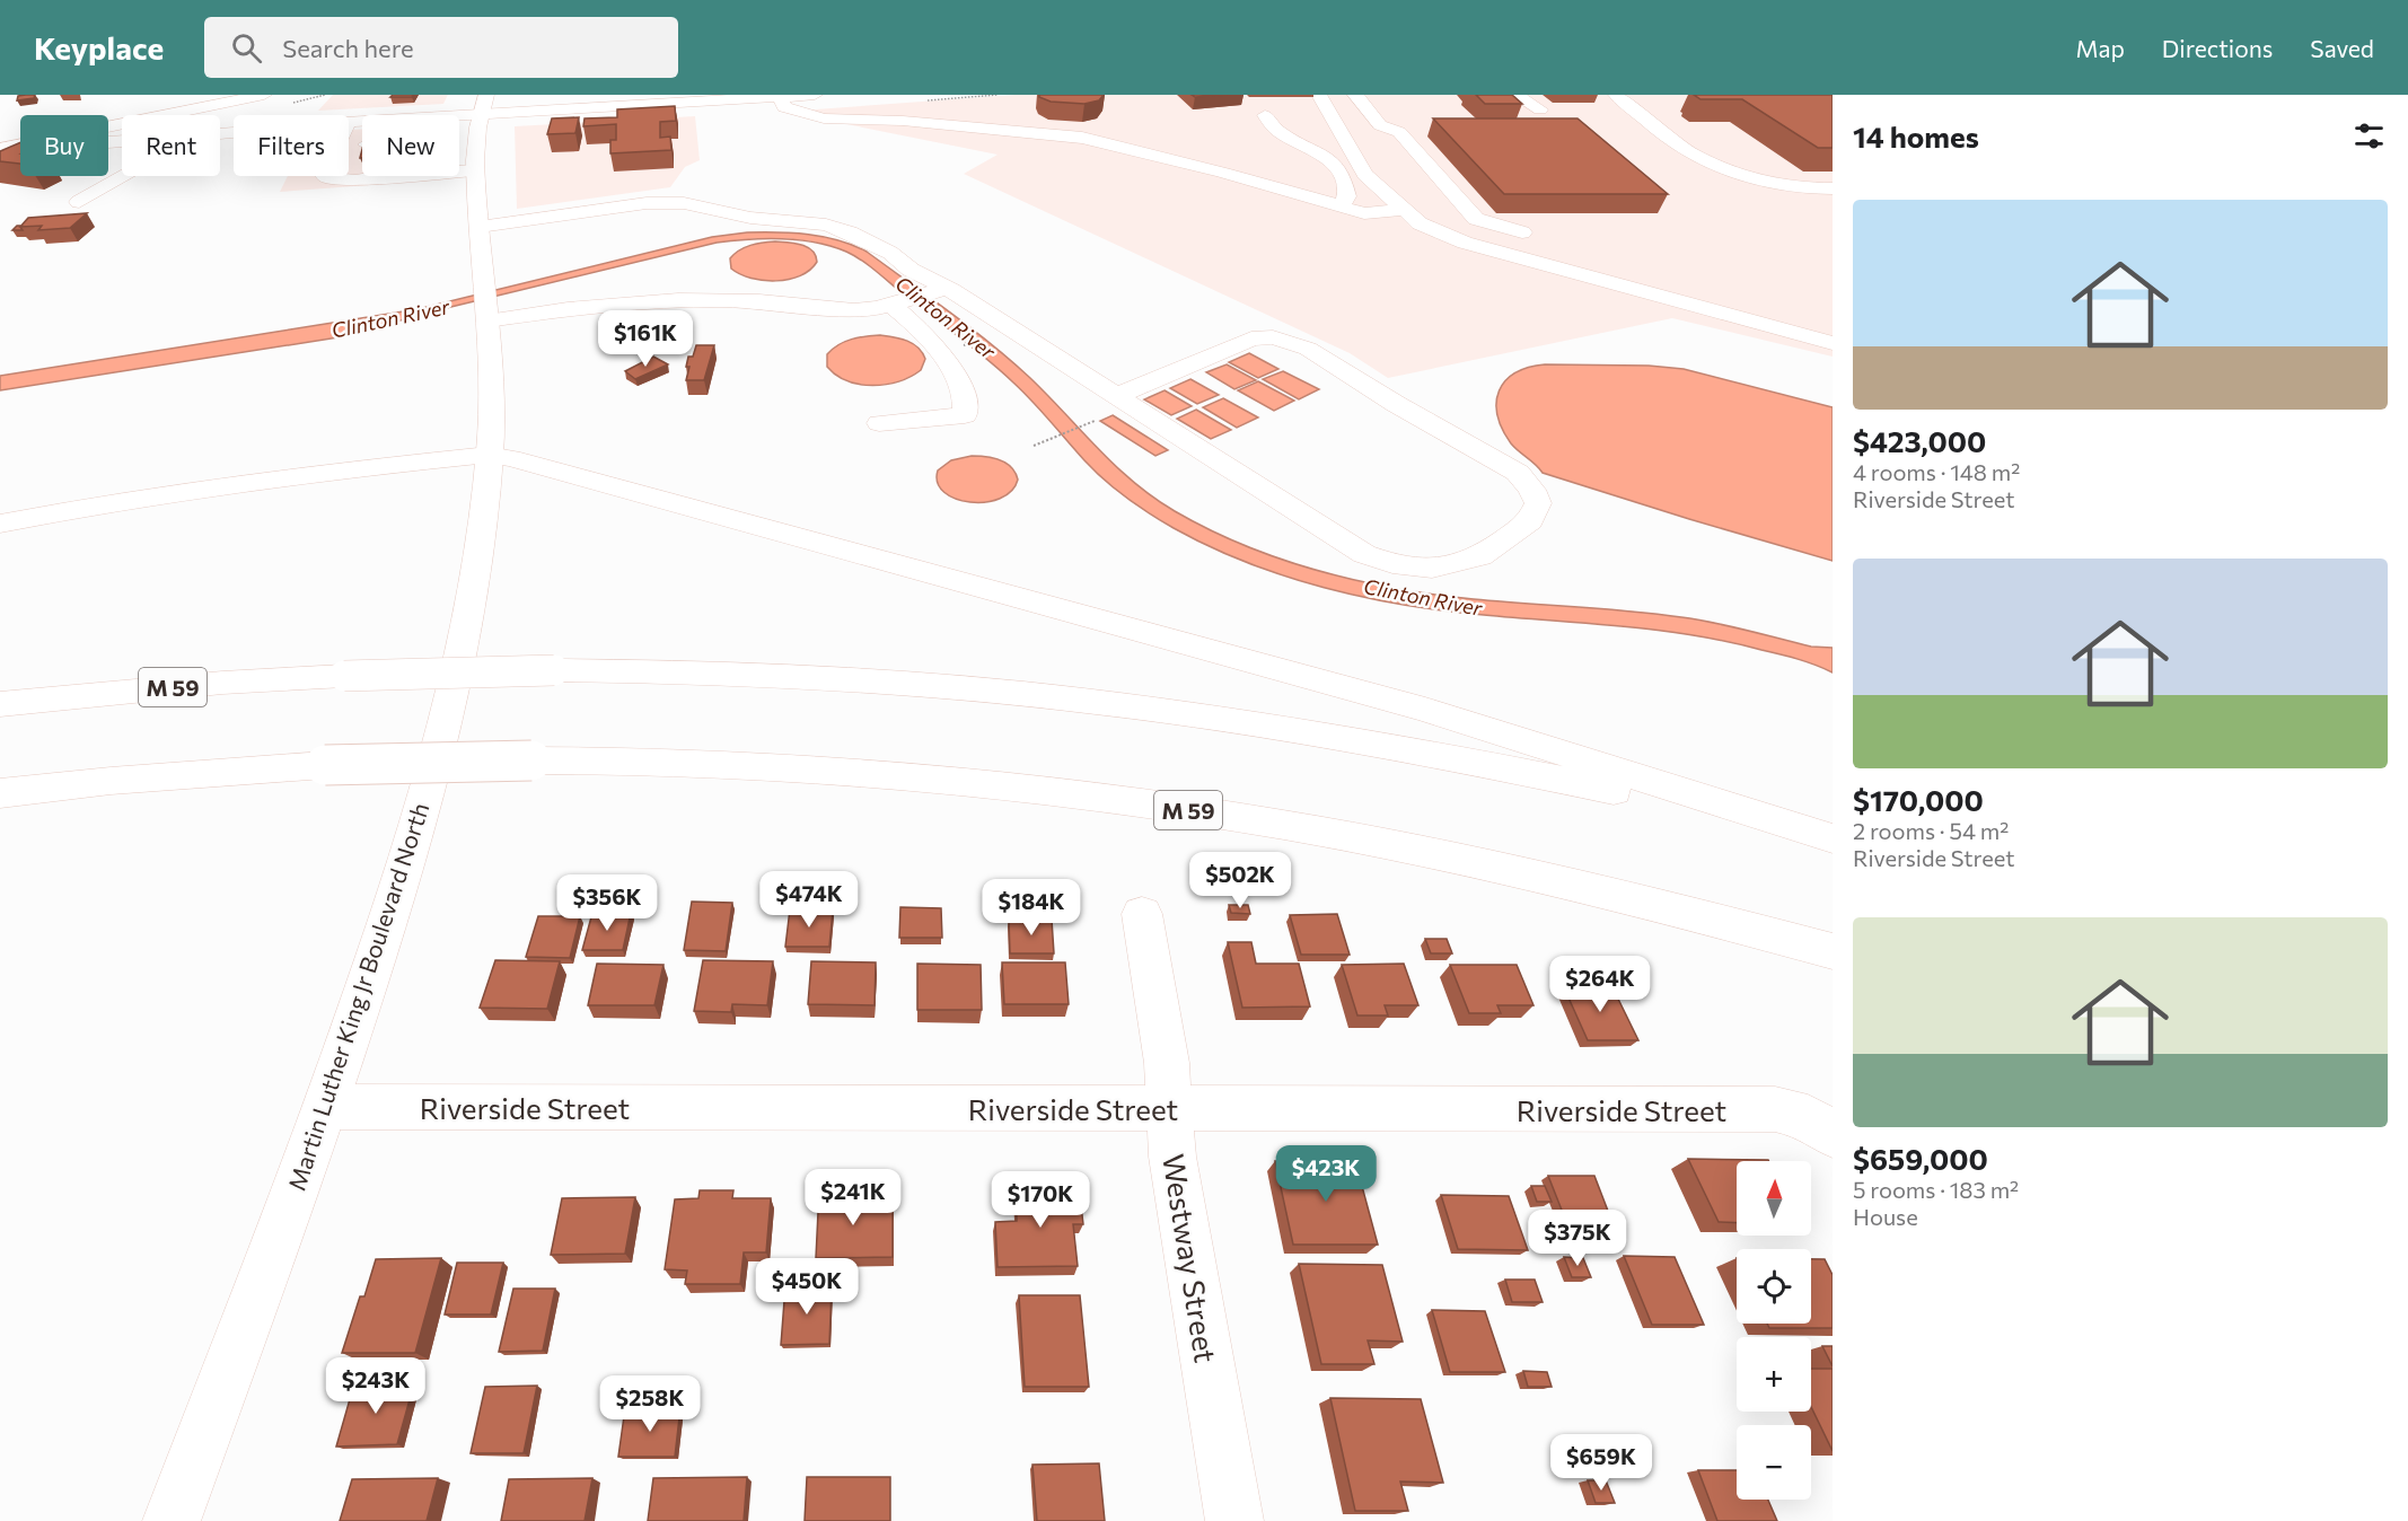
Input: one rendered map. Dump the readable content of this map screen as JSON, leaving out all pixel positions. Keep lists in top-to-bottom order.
{
  "streets": {
    "main road": [
      "M 59",
      "Martin Luther King Jr Boulevard North",
      "Riverside Street",
      "Westway Street"
    ]
  },
  "crossings": [
    ["Martin Luther King Jr Boulevard North", "Riverside Street"],
    ["Riverside Street", "Westway Street"]
  ],
  "water": ["Clinton River"],
  "north": "top",
  "page": {
    "header": "Keyplace",
    "search": "Search here",
    "nav": ["Map", "Directions", "Saved"],
    "heading": "14 homes",
    "chip": [
      "Buy",
      "Rent",
      "Filters",
      "New"
    ],
    "list": [
      {
        "name": "$423,000",
        "note": "4 rooms · 148 m² · Riverside Street"
      },
      {
        "name": "$170,000",
        "note": "2 rooms · 54 m² · Riverside Street"
      },
      {
        "name": "$659,000",
        "note": "5 rooms · 183 m² · House"
      }
    ],
    "price": [
      "$161K",
      "$502K",
      "$474K",
      "$356K",
      "$184K",
      "$264K",
      "$423K",
      "$241K",
      "$170K",
      "$375K",
      "$450K",
      "$243K",
      "$258K",
      "$659K"
    ],
    "map_buttons": ["+", "−"]
  }
}
